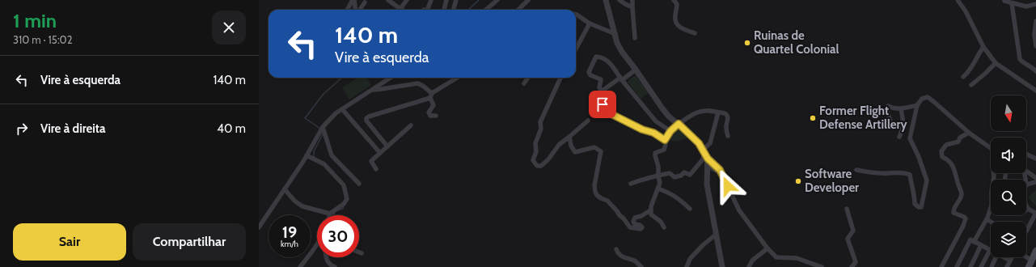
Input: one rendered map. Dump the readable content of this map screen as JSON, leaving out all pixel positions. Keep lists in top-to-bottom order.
{
  "places": ["Ruinas de Quartel Colonial", "Former Flight Defense Artillery", "Software Developer"],
  "north": "bottom",
  "page": {
    "heading": ["1 min", "310 m · 15:02"],
    "turn": ["140 m", "Vire à esquerda"],
    "list": [
      {
        "name": "Vire à esquerda",
        "value": "140 m"
      },
      {
        "name": "Vire à direita",
        "value": "40 m"
      }
    ],
    "speed": "19 km/h",
    "limit": "30",
    "buttons": ["Sair", "Compartilhar"]
  }
}
